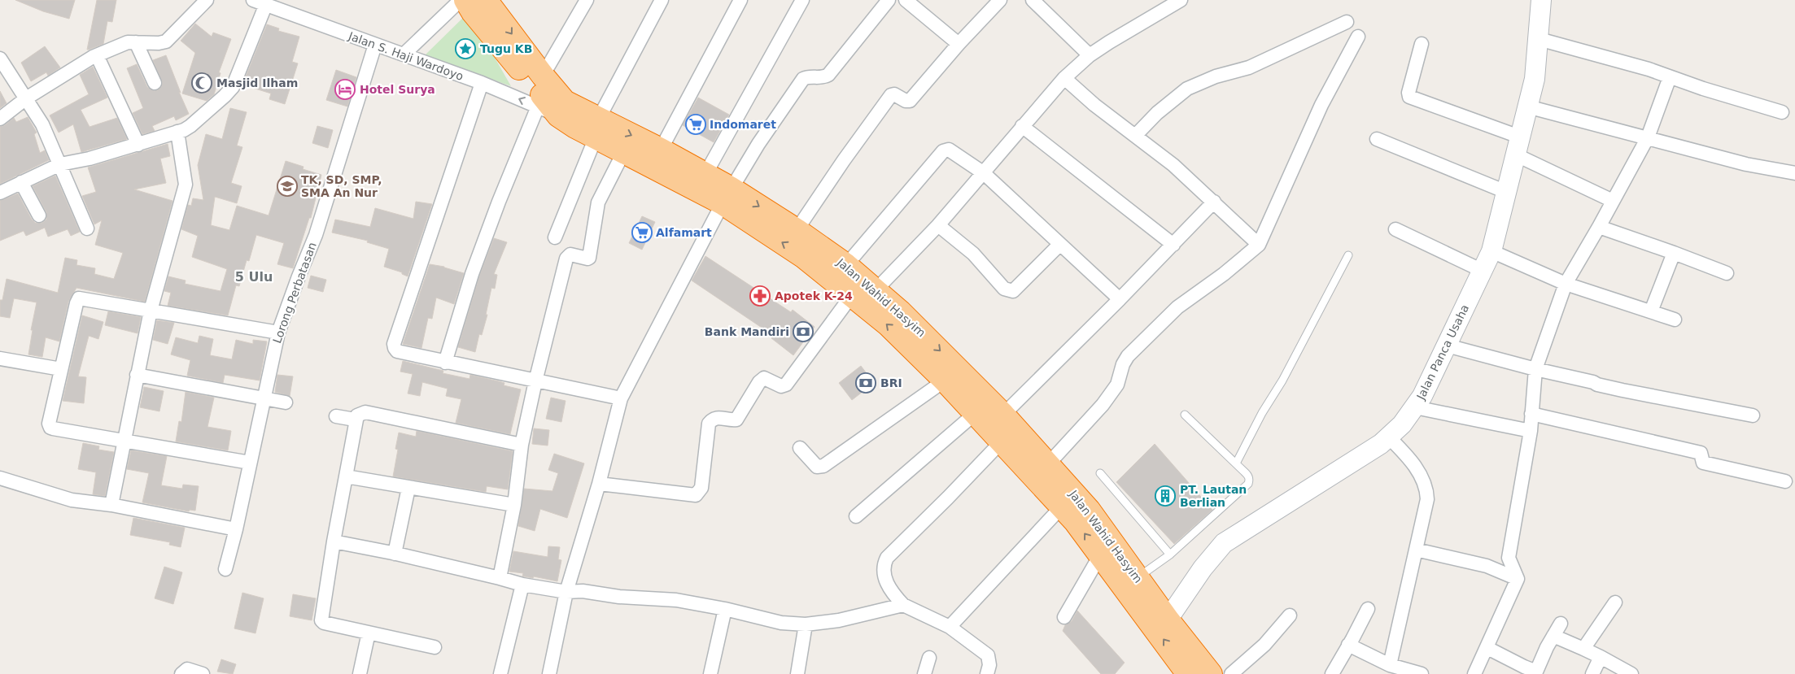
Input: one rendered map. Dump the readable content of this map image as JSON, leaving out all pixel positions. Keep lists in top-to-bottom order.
{
  "streets": {
    "highway": ["Jalan Wahid Hasyim"],
    "street": ["Jalan S. Haji Wardoyo", "Lorong Perbatasan", "Jalan Panca Usaha"]
  },
  "crossings": [
    ["Jalan S. Haji Wardoyo", "Lorong Perbatasan"],
    ["Jalan S. Haji Wardoyo", "Jalan Wahid Hasyim"],
    ["Jalan Wahid Hasyim", "Jalan Panca Usaha"]
  ],
  "districts": ["5 Ulu"],
  "places": {
    "place": ["Tugu KB"],
    "mosque": ["Masjid Ilham"],
    "hotel": ["Hotel Surya"],
    "supermarket": ["Indomaret", "Alfamart"],
    "school or university": ["TK, SD, SMP, SMA An Nur"],
    "pharmacy": ["Apotek K-24"],
    "bank": ["Bank Mandiri", "BRI"],
    "building": ["PT. Lautan Berlian"]
  }
}
